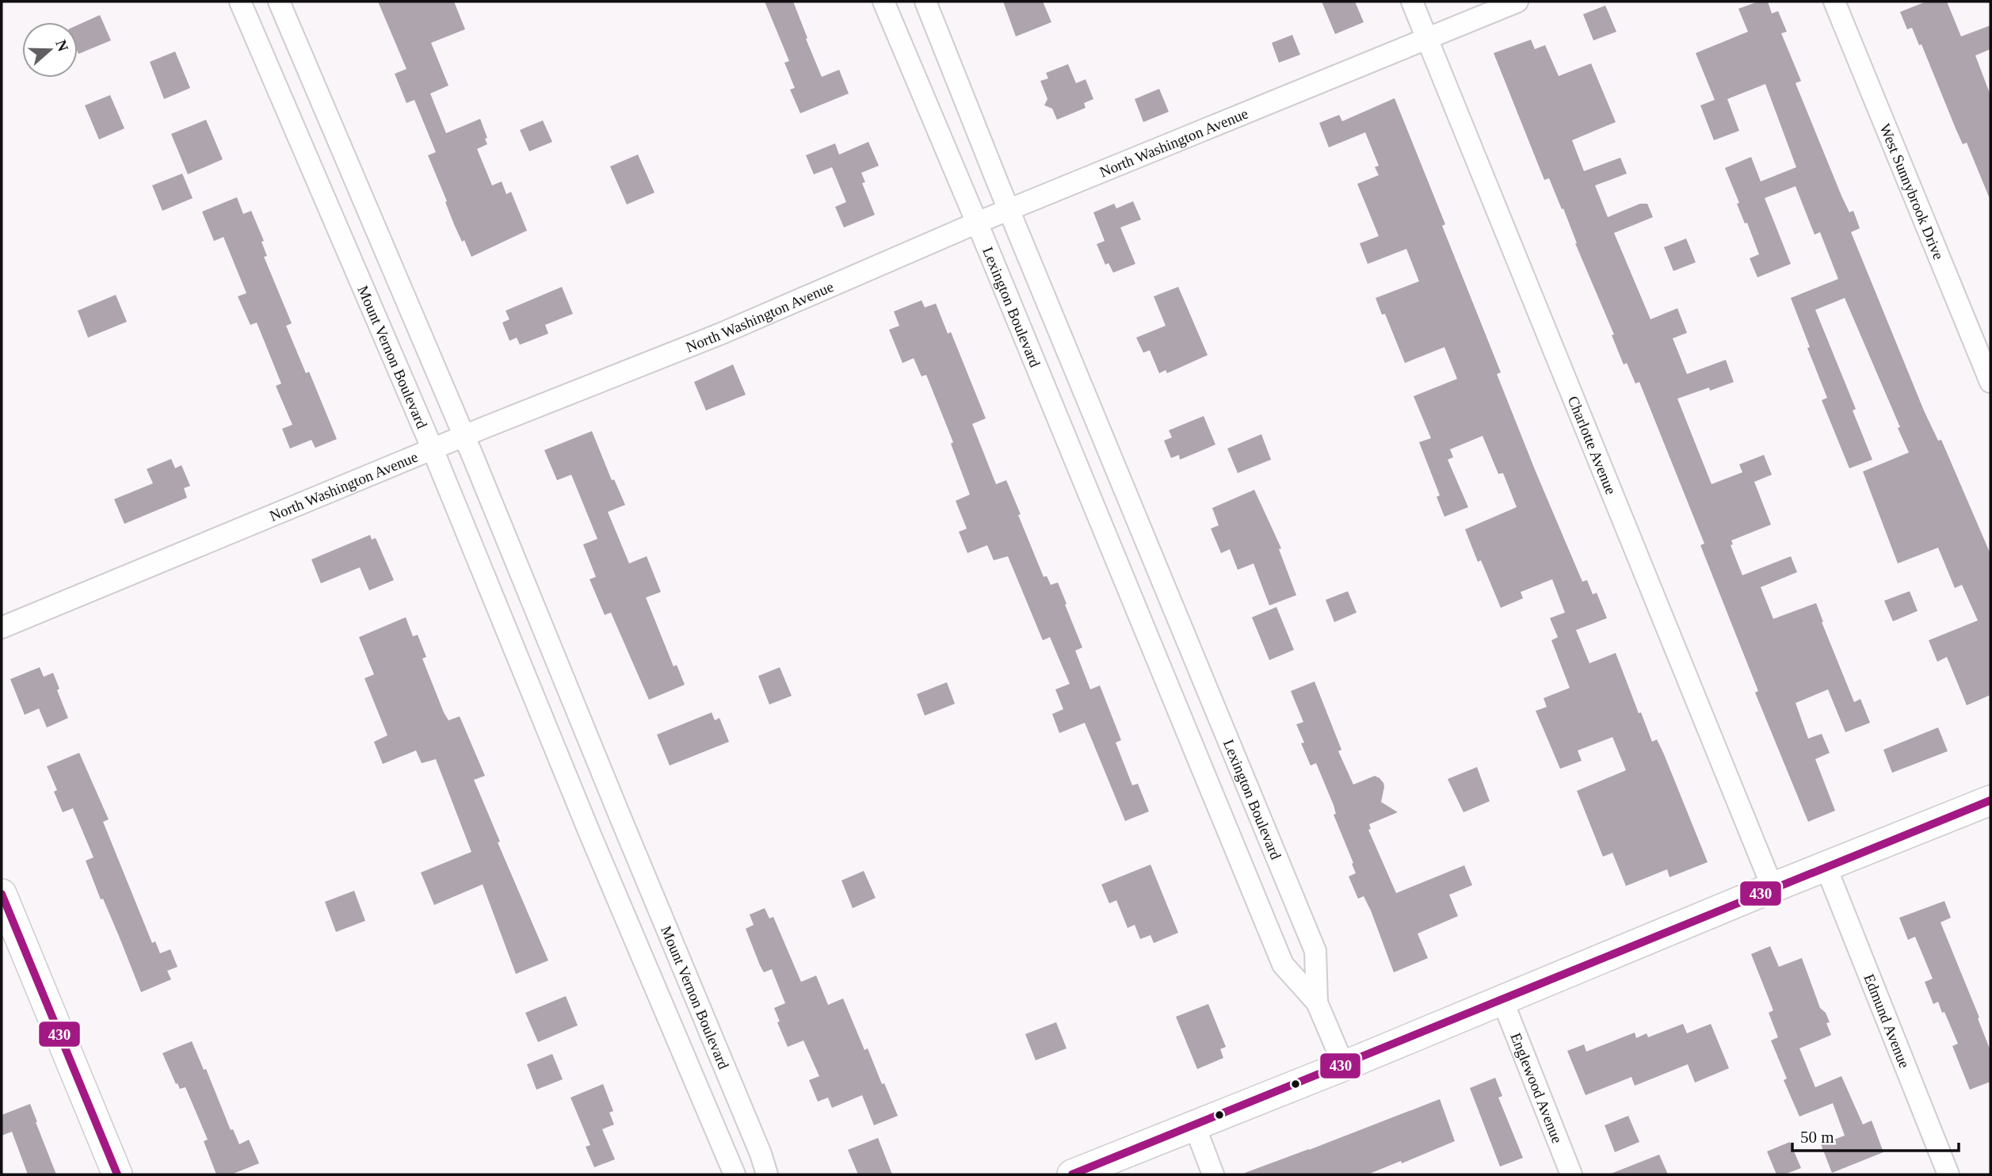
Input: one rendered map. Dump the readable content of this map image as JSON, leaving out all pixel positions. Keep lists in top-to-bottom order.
{
  "streets": {
    "street": [
      "North Washington Avenue",
      "West Sunnybrook Drive",
      "Lexington Boulevard",
      "Mount Vernon Boulevard",
      "Charlotte Avenue",
      "Edmund Avenue",
      "Englewood Avenue"
    ]
  },
  "crossings": [
    ["North Washington Avenue", "Lexington Boulevard"],
    ["North Washington Avenue", "Mount Vernon Boulevard"],
    ["North Washington Avenue", "Charlotte Avenue"]
  ],
  "lines": ["transit line 430"],
  "scale_bar": "50 m",
  "north": "right"
}
